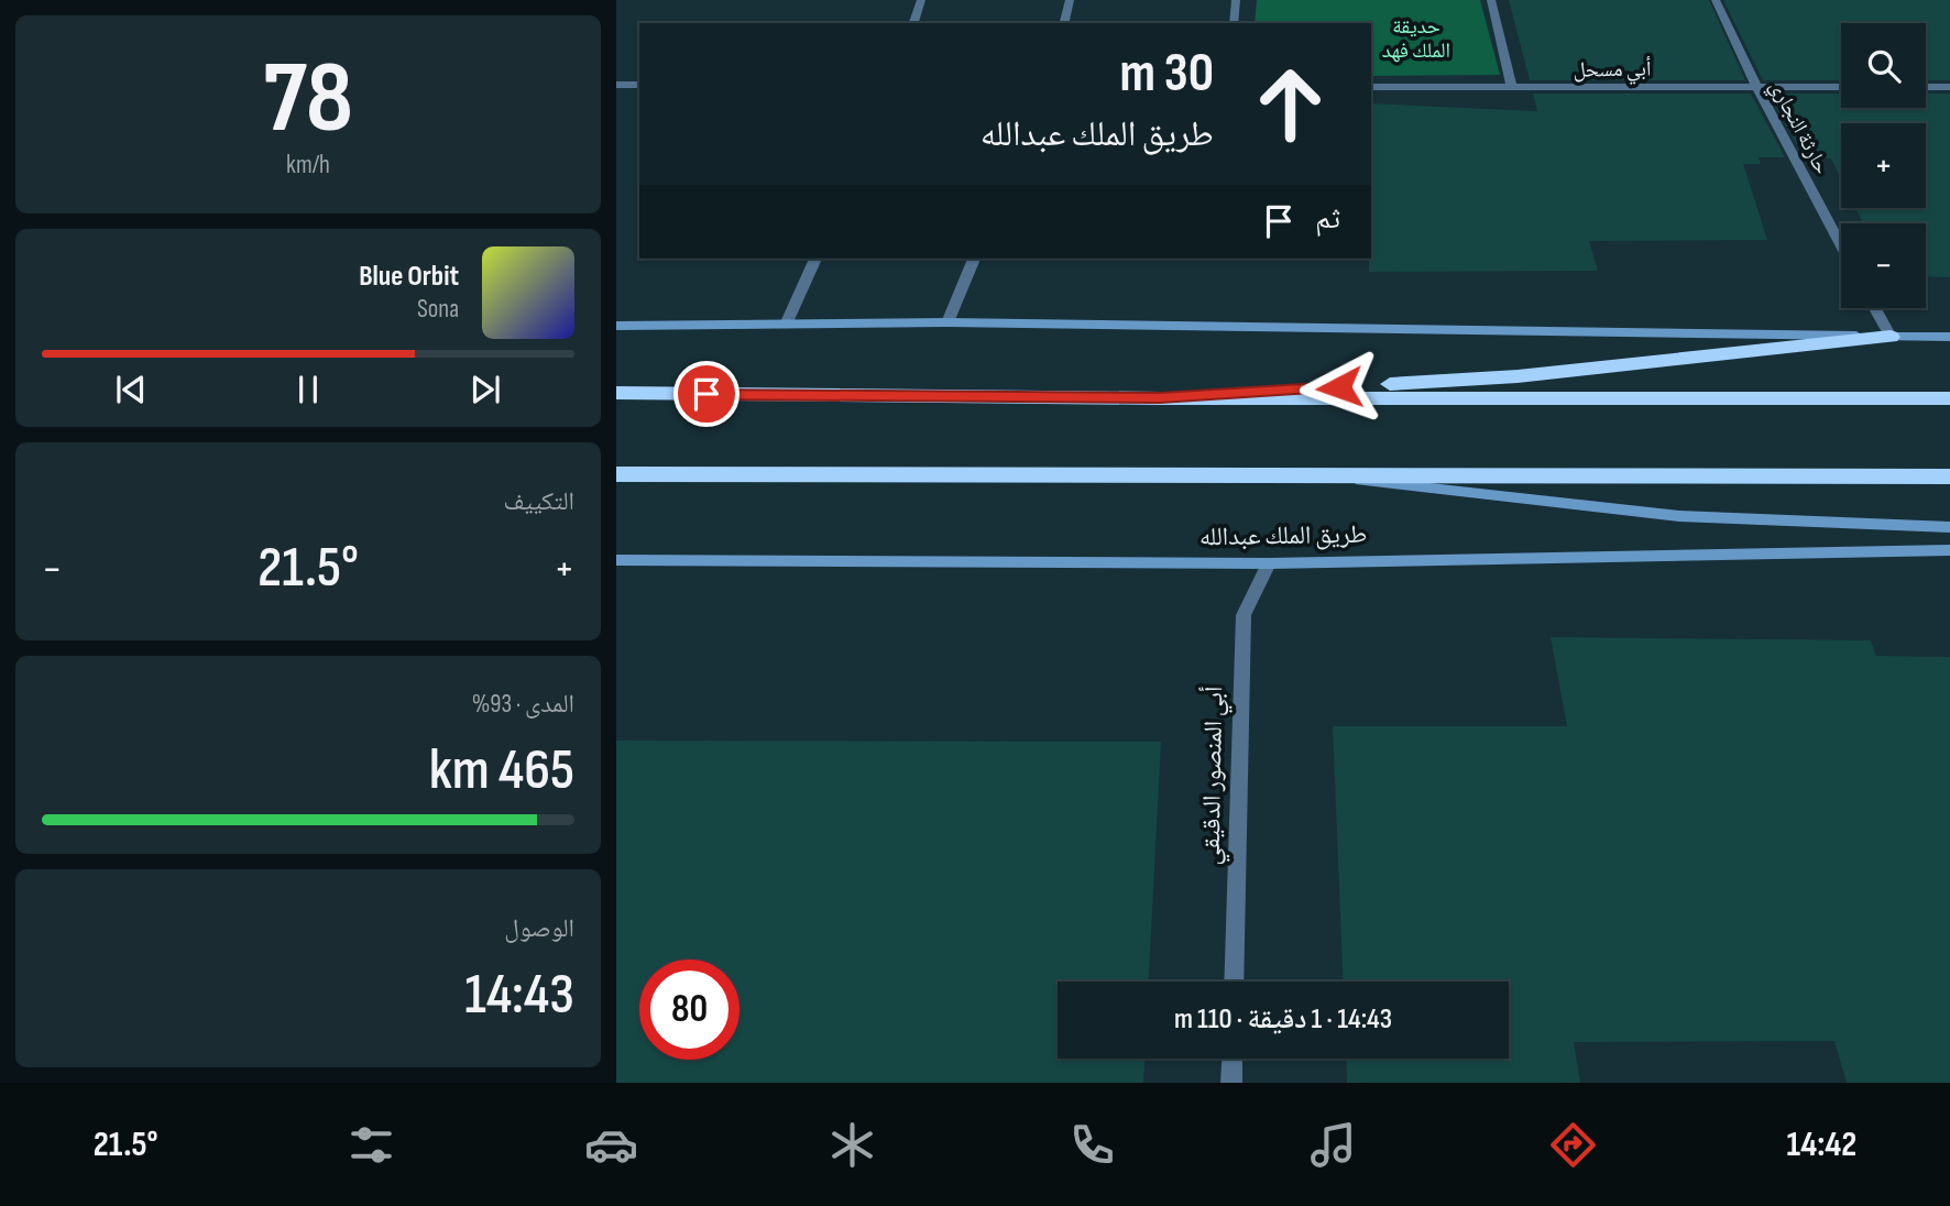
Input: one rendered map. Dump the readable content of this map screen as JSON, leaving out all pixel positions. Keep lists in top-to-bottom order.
{
  "streets": {
    "main road": ["طريق الملك عبدالله"],
    "street": ["أبي مسحل", "حارثة النجاري", "أبي المنصور الدقيقي"]
  },
  "crossings": [
    ["أبي مسحل", "حارثة النجاري"],
    ["طريق الملك عبدالله", "أبي المنصور الدقيقي"]
  ],
  "parks": ["حديقة الملك فهد"],
  "page": {
    "tile": [
      ["78", "km/h"],
      "التكييف",
      ["المدى · 93%", "465 km"],
      ["الوصول", "14:43"]
    ],
    "map_buttons": ["+", "−"],
    "turn": ["30 m", "طريق الملك عبدالله"],
    "then": "ثم",
    "song": ["Blue Orbit", "Sona"],
    "heat": ["−", "21.5°", "+"],
    "limit": "80",
    "trip": "14:43 · 1 دقيقة · 110 m",
    "tabs": ["14:42", "21.5°"]
  }
}
